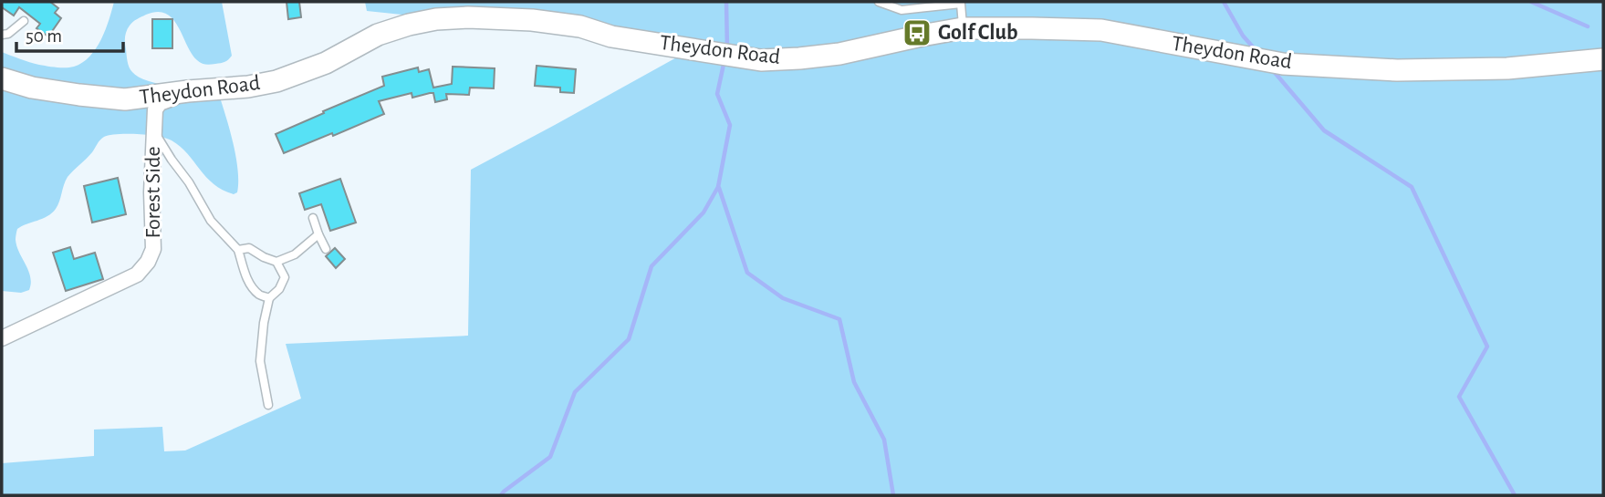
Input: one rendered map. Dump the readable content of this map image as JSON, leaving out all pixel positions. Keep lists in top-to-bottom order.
{
  "streets": {
    "street": ["Theydon Road", "Forest Side"]
  },
  "crossings": [
    ["Theydon Road", "Forest Side"]
  ],
  "places": {
    "bus stop": ["Golf Club"]
  },
  "scale_bar": "50 m"
}
